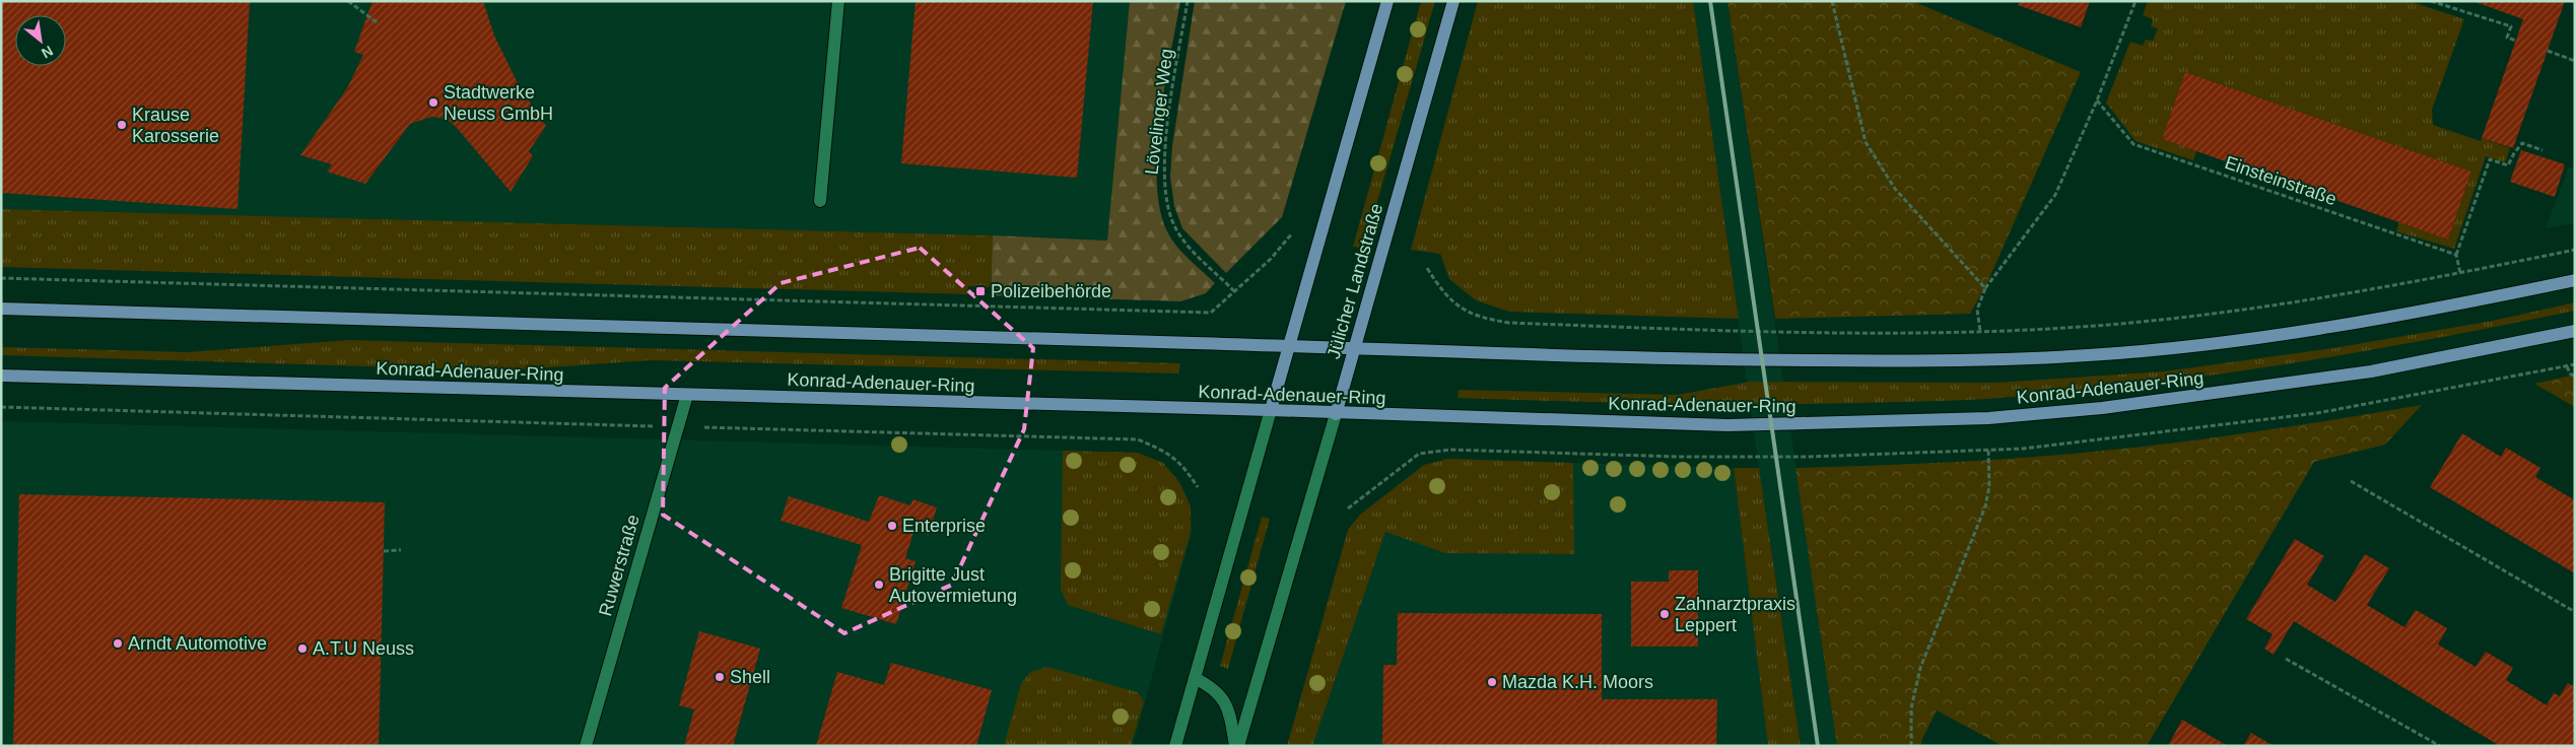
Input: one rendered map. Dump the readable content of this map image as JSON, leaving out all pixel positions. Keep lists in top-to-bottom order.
{
  "streets": {
    "main road": ["Jülicher Landstraße", "Konrad-Adenauer-Ring", "Ruwerstraße"],
    "path": ["Lövelinger Weg", "Einsteinstraße"]
  },
  "crossings": [
    ["Jülicher Landstraße", "Konrad-Adenauer-Ring"],
    ["Konrad-Adenauer-Ring", "Ruwerstraße"]
  ],
  "places": {
    "other": [
      "Stadtwerke Neuss GmbH",
      "Krause Karosserie",
      "Enterprise",
      "Brigitte Just Autovermietung",
      "Zahnarztpraxis Leppert",
      "Arndt Automotive",
      "A.T.U Neuss",
      "Shell",
      "Mazda K.H. Moors"
    ],
    "transit": ["Polizeibehörde"]
  },
  "north": "bottom right"
}
